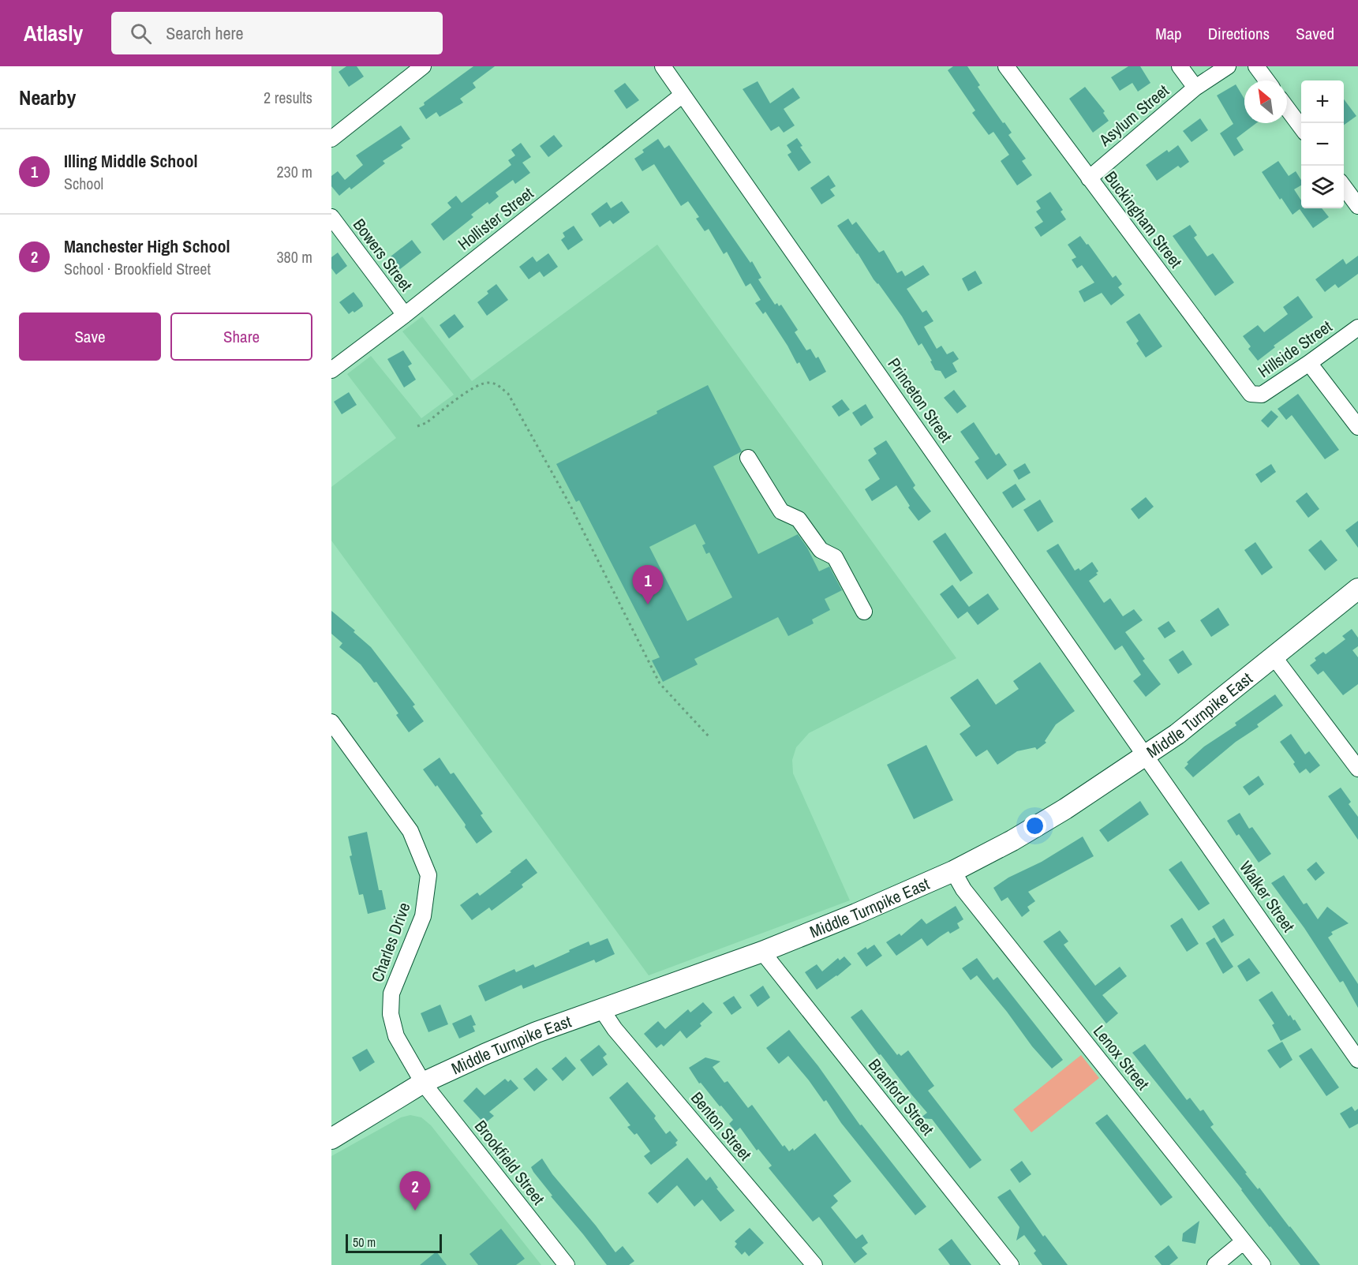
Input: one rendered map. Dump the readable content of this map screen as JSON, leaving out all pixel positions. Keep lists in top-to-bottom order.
{
  "streets": {
    "main road": ["Middle Turnpike East"],
    "street": [
      "Asylum Street",
      "Hollister Street",
      "Buckingham Street",
      "Bowers Street",
      "Hillside Street",
      "Princeton Street",
      "Walker Street",
      "Charles Drive",
      "Lenox Street",
      "Branford Street",
      "Benton Street",
      "Brookfield Street"
    ]
  },
  "crossings": [
    ["Asylum Street", "Buckingham Street"],
    ["Hollister Street", "Bowers Street"],
    ["Hollister Street", "Princeton Street"],
    ["Buckingham Street", "Hillside Street"],
    ["Princeton Street", "Middle Turnpike East"],
    ["Princeton Street", "Walker Street"],
    ["Middle Turnpike East", "Walker Street"],
    ["Middle Turnpike East", "Charles Drive"],
    ["Middle Turnpike East", "Lenox Street"],
    ["Middle Turnpike East", "Branford Street"],
    ["Middle Turnpike East", "Benton Street"],
    ["Middle Turnpike East", "Brookfield Street"],
    ["Charles Drive", "Brookfield Street"]
  ],
  "scale_bar": "50 m",
  "north": "top left",
  "page": {
    "header": "Atlasly",
    "search": "Search here",
    "nav": ["Map", "Directions", "Saved"],
    "heading": ["Nearby", "2 results"],
    "map_buttons": ["+", "−"],
    "list": [
      {
        "mark": "1",
        "name": "Illing Middle School",
        "note": "School",
        "value": "230 m"
      },
      {
        "mark": "2",
        "name": "Manchester High School",
        "note": "School · Brookfield Street",
        "value": "380 m"
      }
    ],
    "buttons": ["Save", "Share"],
    "pins": ["1", "2"],
    "scale": "50 m"
  }
}
